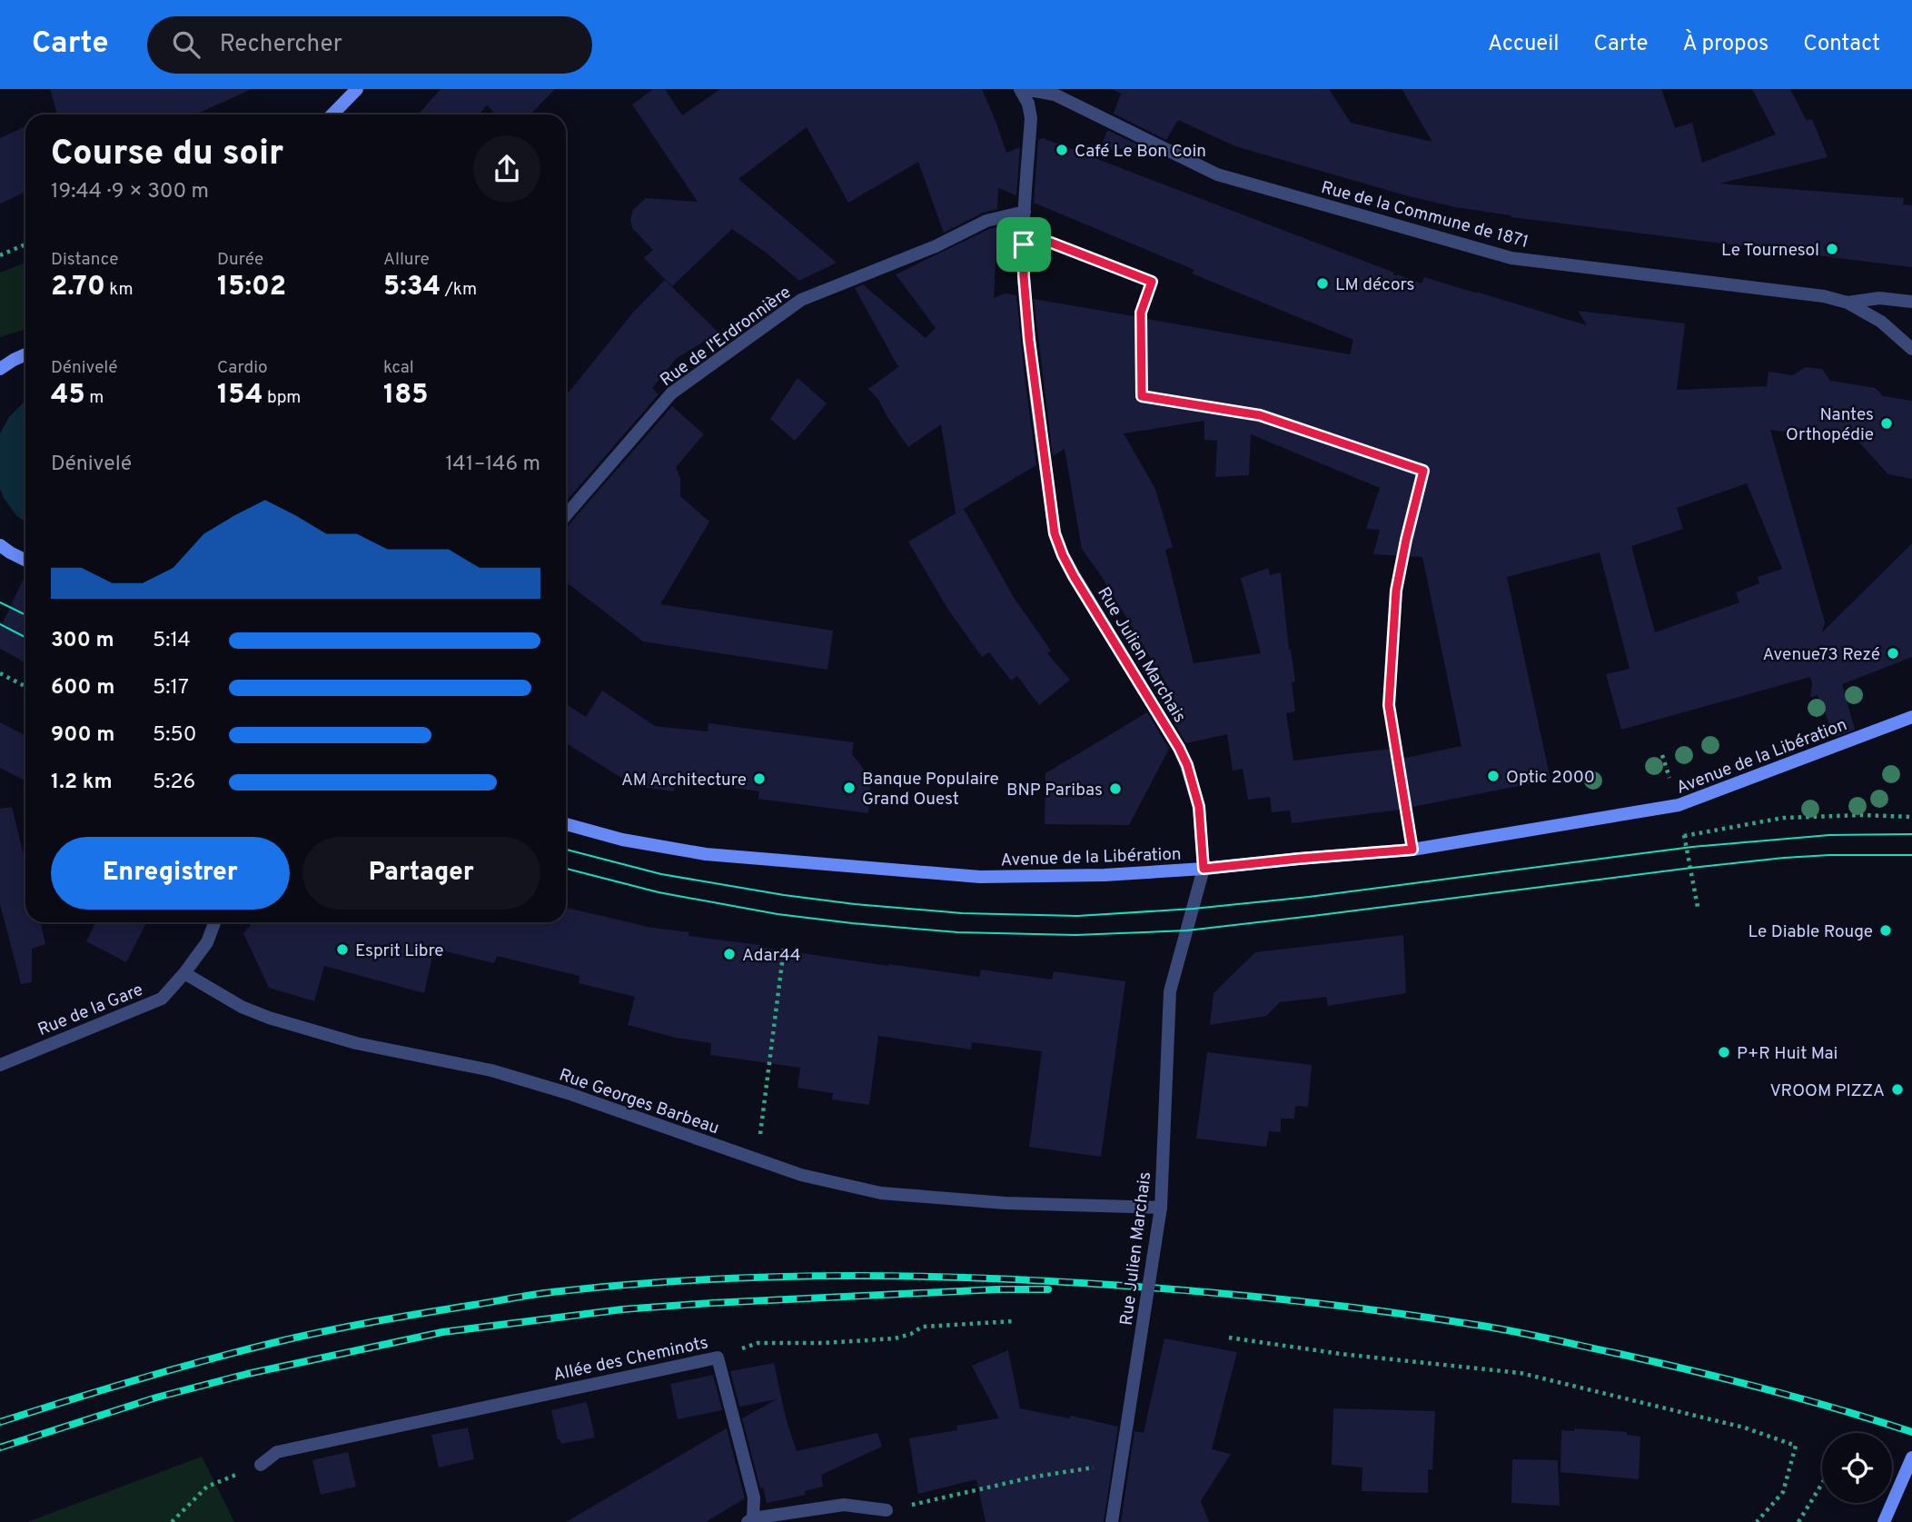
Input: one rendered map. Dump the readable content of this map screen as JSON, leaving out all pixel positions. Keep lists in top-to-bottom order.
{
  "streets": {
    "street": [
      "Rue de la Commune de 1871",
      "Rue de l'Erdronnière",
      "Rue Julien Marchais",
      "Avenue de la Libération",
      "Rue de la Gare",
      "Rue Georges Barbeau",
      "Allée des Cheminots"
    ]
  },
  "crossings": [
    ["Rue de la Commune de 1871", "Rue Julien Marchais"],
    ["Rue de l'Erdronnière", "Rue Julien Marchais"],
    ["Rue Julien Marchais", "Avenue de la Libération"],
    ["Rue Julien Marchais", "Rue Georges Barbeau"],
    ["Rue de la Gare", "Rue Georges Barbeau"]
  ],
  "places": [
    "Café Le Bon Coin",
    "Le Tournesol",
    "LM décors",
    "Nantes Orthopédie",
    "Avenue73 Rezé",
    "Optic 2000",
    "AM Architecture",
    "Banque Populaire Grand Ouest",
    "BNP Paribas",
    "Le Diable Rouge",
    "Esprit Libre",
    "Adar44",
    "P+R Huit Mai",
    "VROOM PIZZA"
  ],
  "page": {
    "header": "Carte",
    "search": "Rechercher",
    "nav": [
      "Accueil",
      "Carte",
      "À propos",
      "Contact"
    ],
    "heading": ["Course du soir", "19:44 · 9 × 300 m"],
    "stats": [
      ["Distance", "2.70 km"],
      ["Durée", "15:02"],
      ["Allure", "5:34 /km"],
      ["Dénivelé", "45 m"],
      ["Cardio", "154 bpm"],
      ["kcal", "185"]
    ],
    "chart": ["Dénivelé", "141–146 m"],
    "list": [
      {
        "name": "300 m",
        "note": "5:14"
      },
      {
        "name": "600 m",
        "note": "5:17"
      },
      {
        "name": "900 m",
        "note": "5:50"
      },
      {
        "name": "1.2 km",
        "note": "5:26"
      }
    ],
    "buttons": ["Enregistrer", "Partager"]
  }
}
